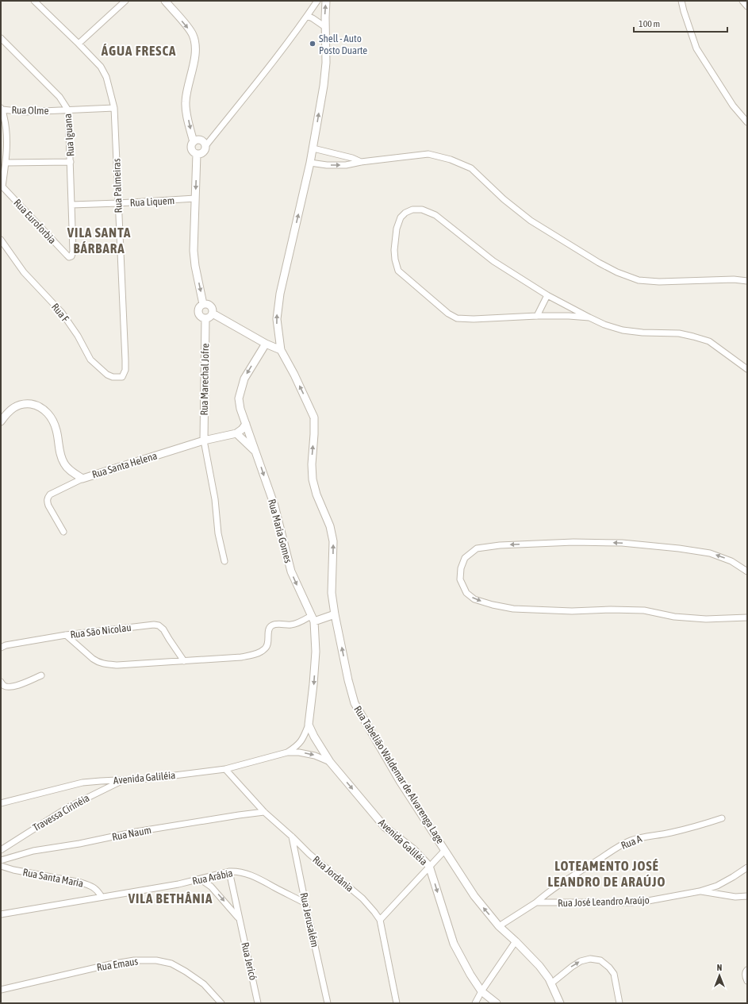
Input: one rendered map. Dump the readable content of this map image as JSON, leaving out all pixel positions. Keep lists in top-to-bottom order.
{
  "streets": {
    "street": [
      "Rua Olme",
      "Rua Iguana",
      "Rua Palmeiras",
      "Rua Liquem",
      "Rua Euroforbia",
      "Rua F",
      "Rua Marechal Jofre",
      "Rua Santa Helena",
      "Rua Maria Gomes",
      "Rua São Nicolau",
      "Rua Tabelião Waldemar de Alvarenga Lage",
      "Avenida Galiléia",
      "Travessa Cirinéia",
      "Rua Naum",
      "Rua A",
      "Rua Jordânia",
      "Rua Arábia",
      "Rua Santa Maria",
      "Rua José Leandro Araújo",
      "Rua Jerusalém",
      "Rua Jericó",
      "Rua Emaus"
    ]
  },
  "crossings": [
    ["Rua Olme", "Rua Iguana"],
    ["Rua Olme", "Rua Palmeiras"],
    ["Rua Iguana", "Rua Liquem"],
    ["Rua Iguana", "Rua Euroforbia"],
    ["Rua Palmeiras", "Rua Liquem"],
    ["Rua Palmeiras", "Rua F"],
    ["Rua Marechal Jofre", "Rua Santa Helena"],
    ["Rua Maria Gomes", "Avenida Galiléia"],
    ["Avenida Galiléia", "Travessa Cirinéia"],
    ["Avenida Galiléia", "Rua Jordânia"],
    ["Rua Naum", "Rua Jordânia"],
    ["Rua A", "Rua José Leandro Araújo"],
    ["Rua Jordânia", "Rua Jerusalém"],
    ["Rua Arábia", "Rua Santa Maria"],
    ["Rua Arábia", "Rua Jerusalém"],
    ["Rua Arábia", "Rua Jericó"]
  ],
  "one_way": ["Rua Maria Gomes", "Rua Tabelião Waldemar de Alvarenga Lage", "Avenida Galiléia"],
  "districts": [
    "ÁGUA FRESCA",
    "VILA SANTA BÁRBARA",
    "LOTEAMENTO JOSÉ LEANDRO DE ARAÚJO",
    "VILA BETHÂNIA"
  ],
  "places": ["Shell - Auto Posto Duarte"],
  "scale_bar": "100 m",
  "north": "top"
}
